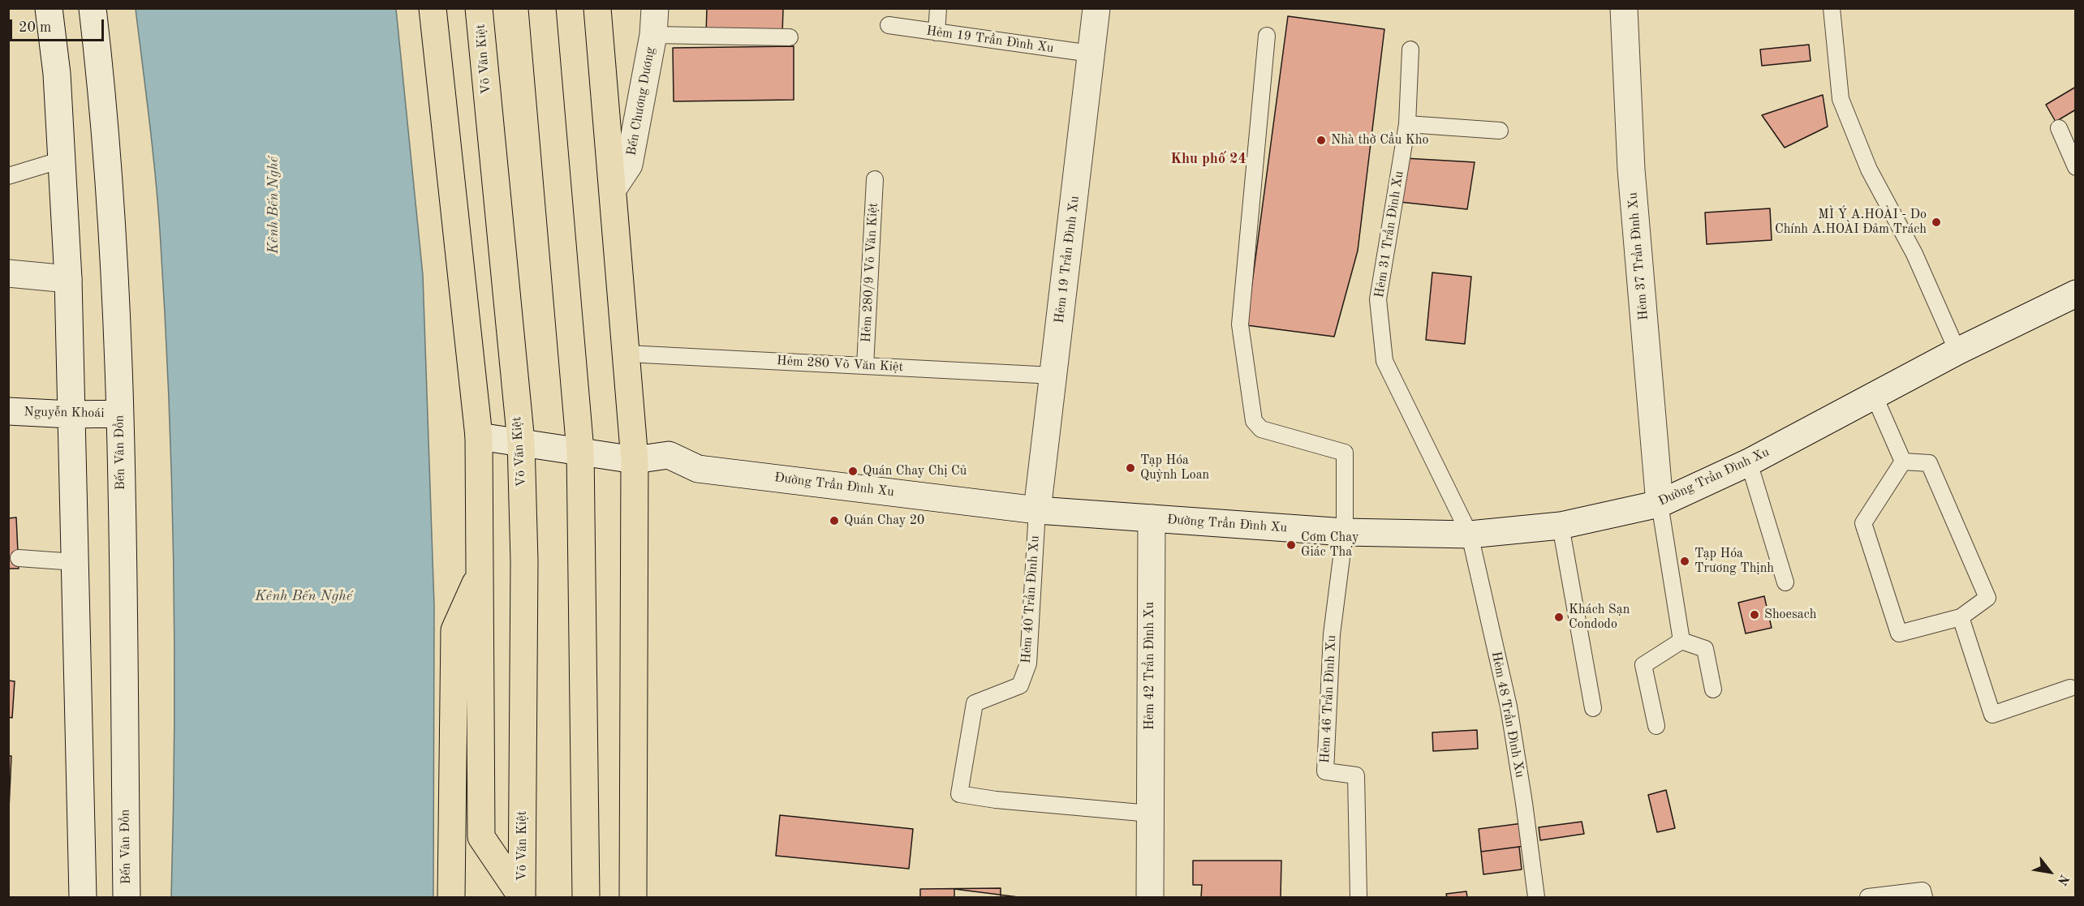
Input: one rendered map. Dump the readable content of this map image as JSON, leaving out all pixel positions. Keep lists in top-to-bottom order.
{
  "streets": {
    "main road": ["Võ Văn Kiệt"],
    "street": [
      "Bến Chương Dương",
      "Hẻm 37 Trần Ðình Xu",
      "Hẻm 19 Trần Ðình Xu",
      "Nguyễn Khoái",
      "Bến Vân Đồn",
      "Đường Trần Ðình Xu",
      "Hẻm 42 Trần Ðình Xu"
    ],
    "lane": [
      "Hẻm 19 Trần Đình Xu",
      "Hẻm 31 Trần Đinh Xu",
      "Hẻm 280/9 Võ Văn Kiệt",
      "Hẻm 280 Võ Văn Kiệt",
      "Hẻm 40 Trần Đình Xu",
      "Hẻm 46 Trần Ðình Xu",
      "Hẻm 48 Trần Ðình Xu"
    ]
  },
  "crossings": [
    ["Hẻm 19 Trần Đình Xu", "Hẻm 19 Trần Ðình Xu"],
    ["Võ Văn Kiệt", "Đường Trần Ðình Xu"],
    ["Hẻm 31 Trần Đinh Xu", "Đường Trần Ðình Xu"],
    ["Hẻm 31 Trần Đinh Xu", "Hẻm 48 Trần Ðình Xu"],
    ["Hẻm 37 Trần Ðình Xu", "Đường Trần Ðình Xu"],
    ["Hẻm 19 Trần Ðình Xu", "Hẻm 280 Võ Văn Kiệt"],
    ["Hẻm 19 Trần Ðình Xu", "Đường Trần Ðình Xu"],
    ["Hẻm 19 Trần Ðình Xu", "Hẻm 40 Trần Đình Xu"],
    ["Hẻm 280/9 Võ Văn Kiệt", "Hẻm 280 Võ Văn Kiệt"],
    ["Nguyễn Khoái", "Bến Vân Đồn"],
    ["Đường Trần Ðình Xu", "Hẻm 40 Trần Đình Xu"],
    ["Đường Trần Ðình Xu", "Hẻm 42 Trần Ðình Xu"],
    ["Đường Trần Ðình Xu", "Hẻm 46 Trần Ðình Xu"],
    ["Đường Trần Ðình Xu", "Hẻm 48 Trần Ðình Xu"],
    ["Hẻm 40 Trần Đình Xu", "Hẻm 42 Trần Ðình Xu"]
  ],
  "districts": ["Khu phố 24"],
  "water": ["Kênh Bến Nghé"],
  "places": [
    "Nhà thờ Cầu Kho",
    "MÌ Ý A.HOÀI - Do Chính A.HOÀI Đảm Trách",
    "Tạp Hóa Quỳnh Loan",
    "Quán Chay Chị Củ",
    "Quán Chay 20",
    "Cơm Chay Giác Tha",
    "Tạp Hóa Trương Thịnh",
    "Shoesach",
    "Khách Sạn Condodo"
  ],
  "scale_bar": "20 m",
  "north": "bottom right"
}
